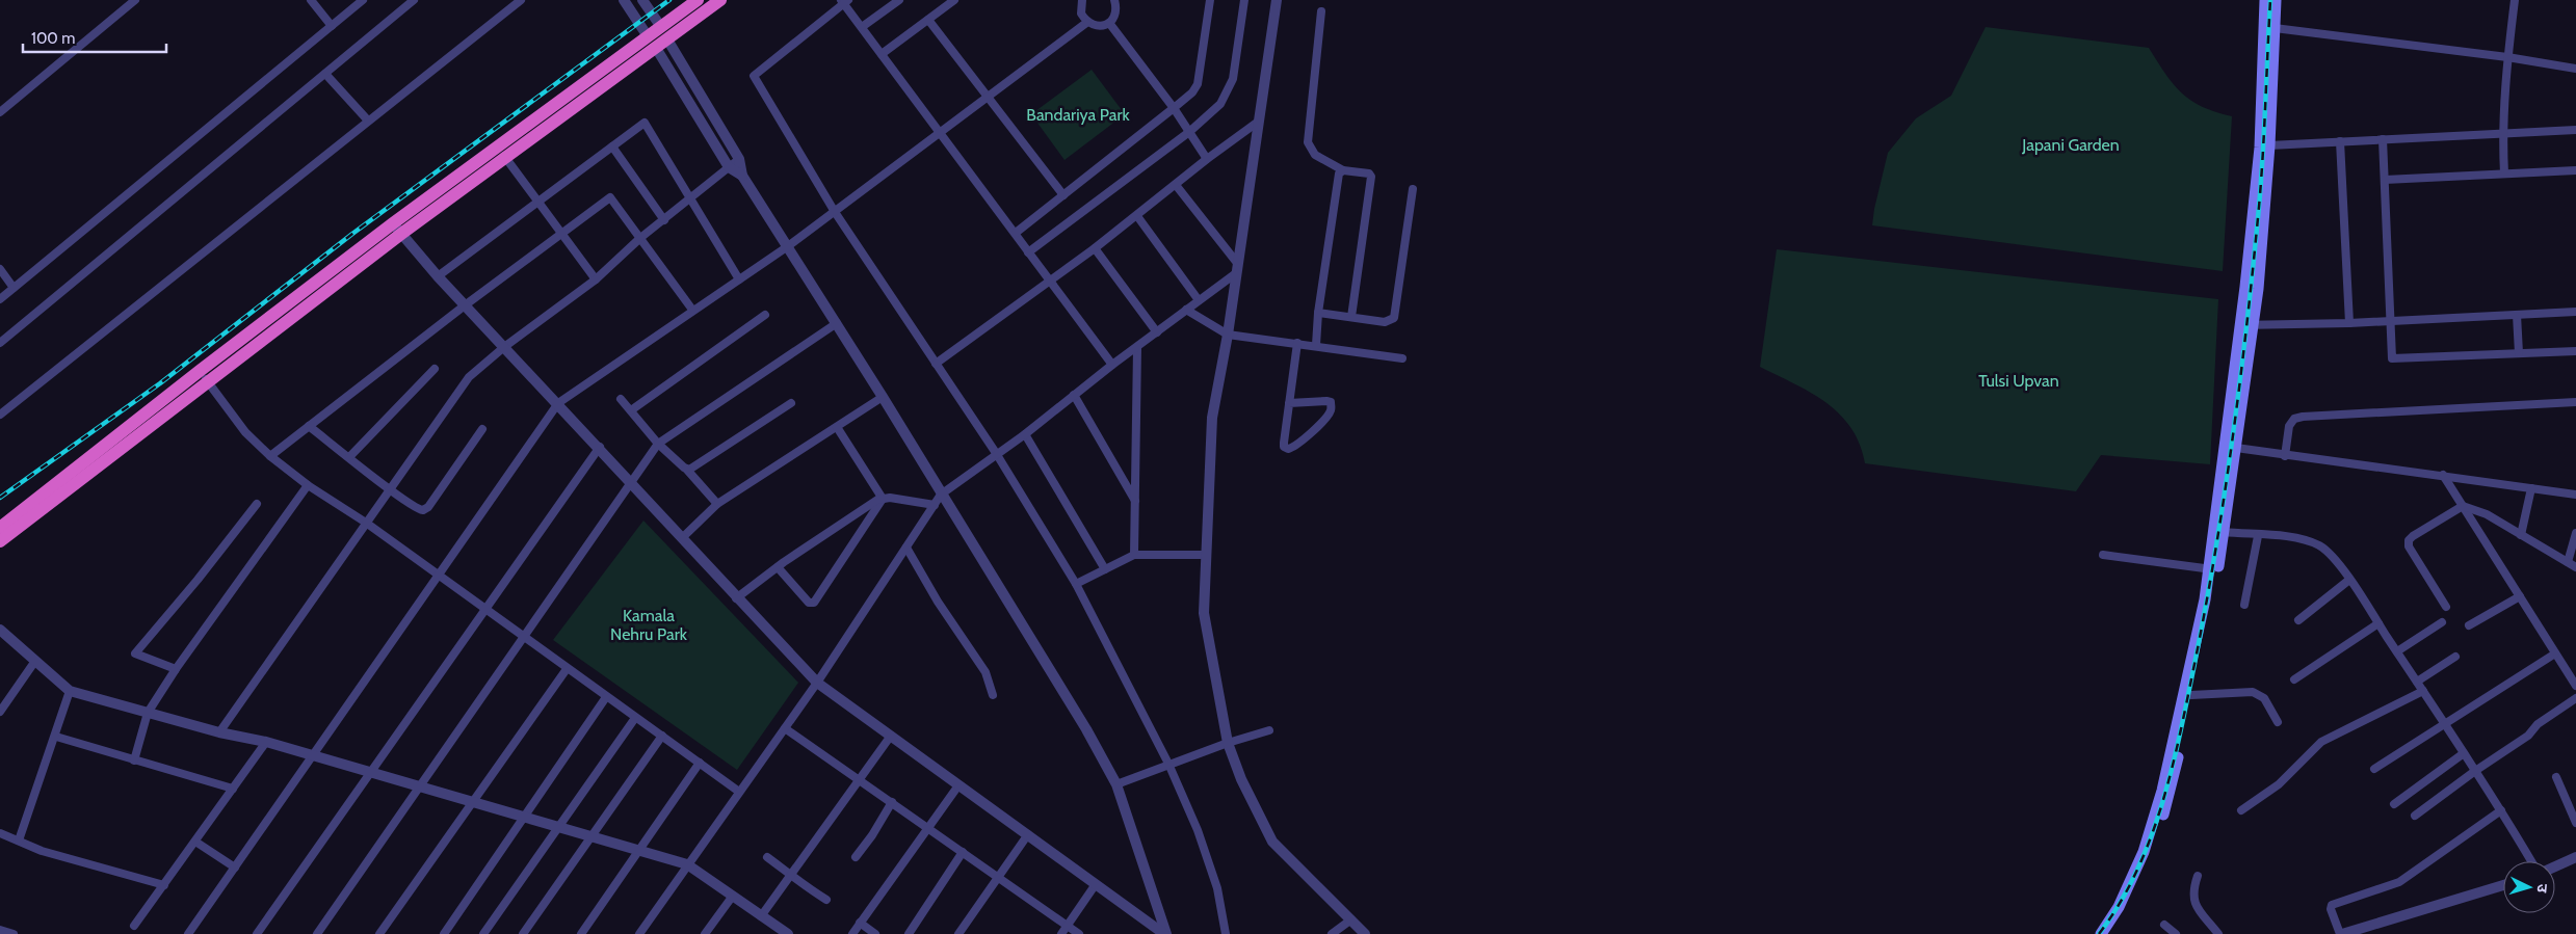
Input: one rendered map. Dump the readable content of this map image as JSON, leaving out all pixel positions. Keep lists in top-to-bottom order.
{
  "parks": [
    "Bandariya Park",
    "Japani Garden",
    "Tulsi Upvan",
    "Kamala Nehru Park"
  ],
  "scale_bar": "100 m",
  "north": "right"
}
